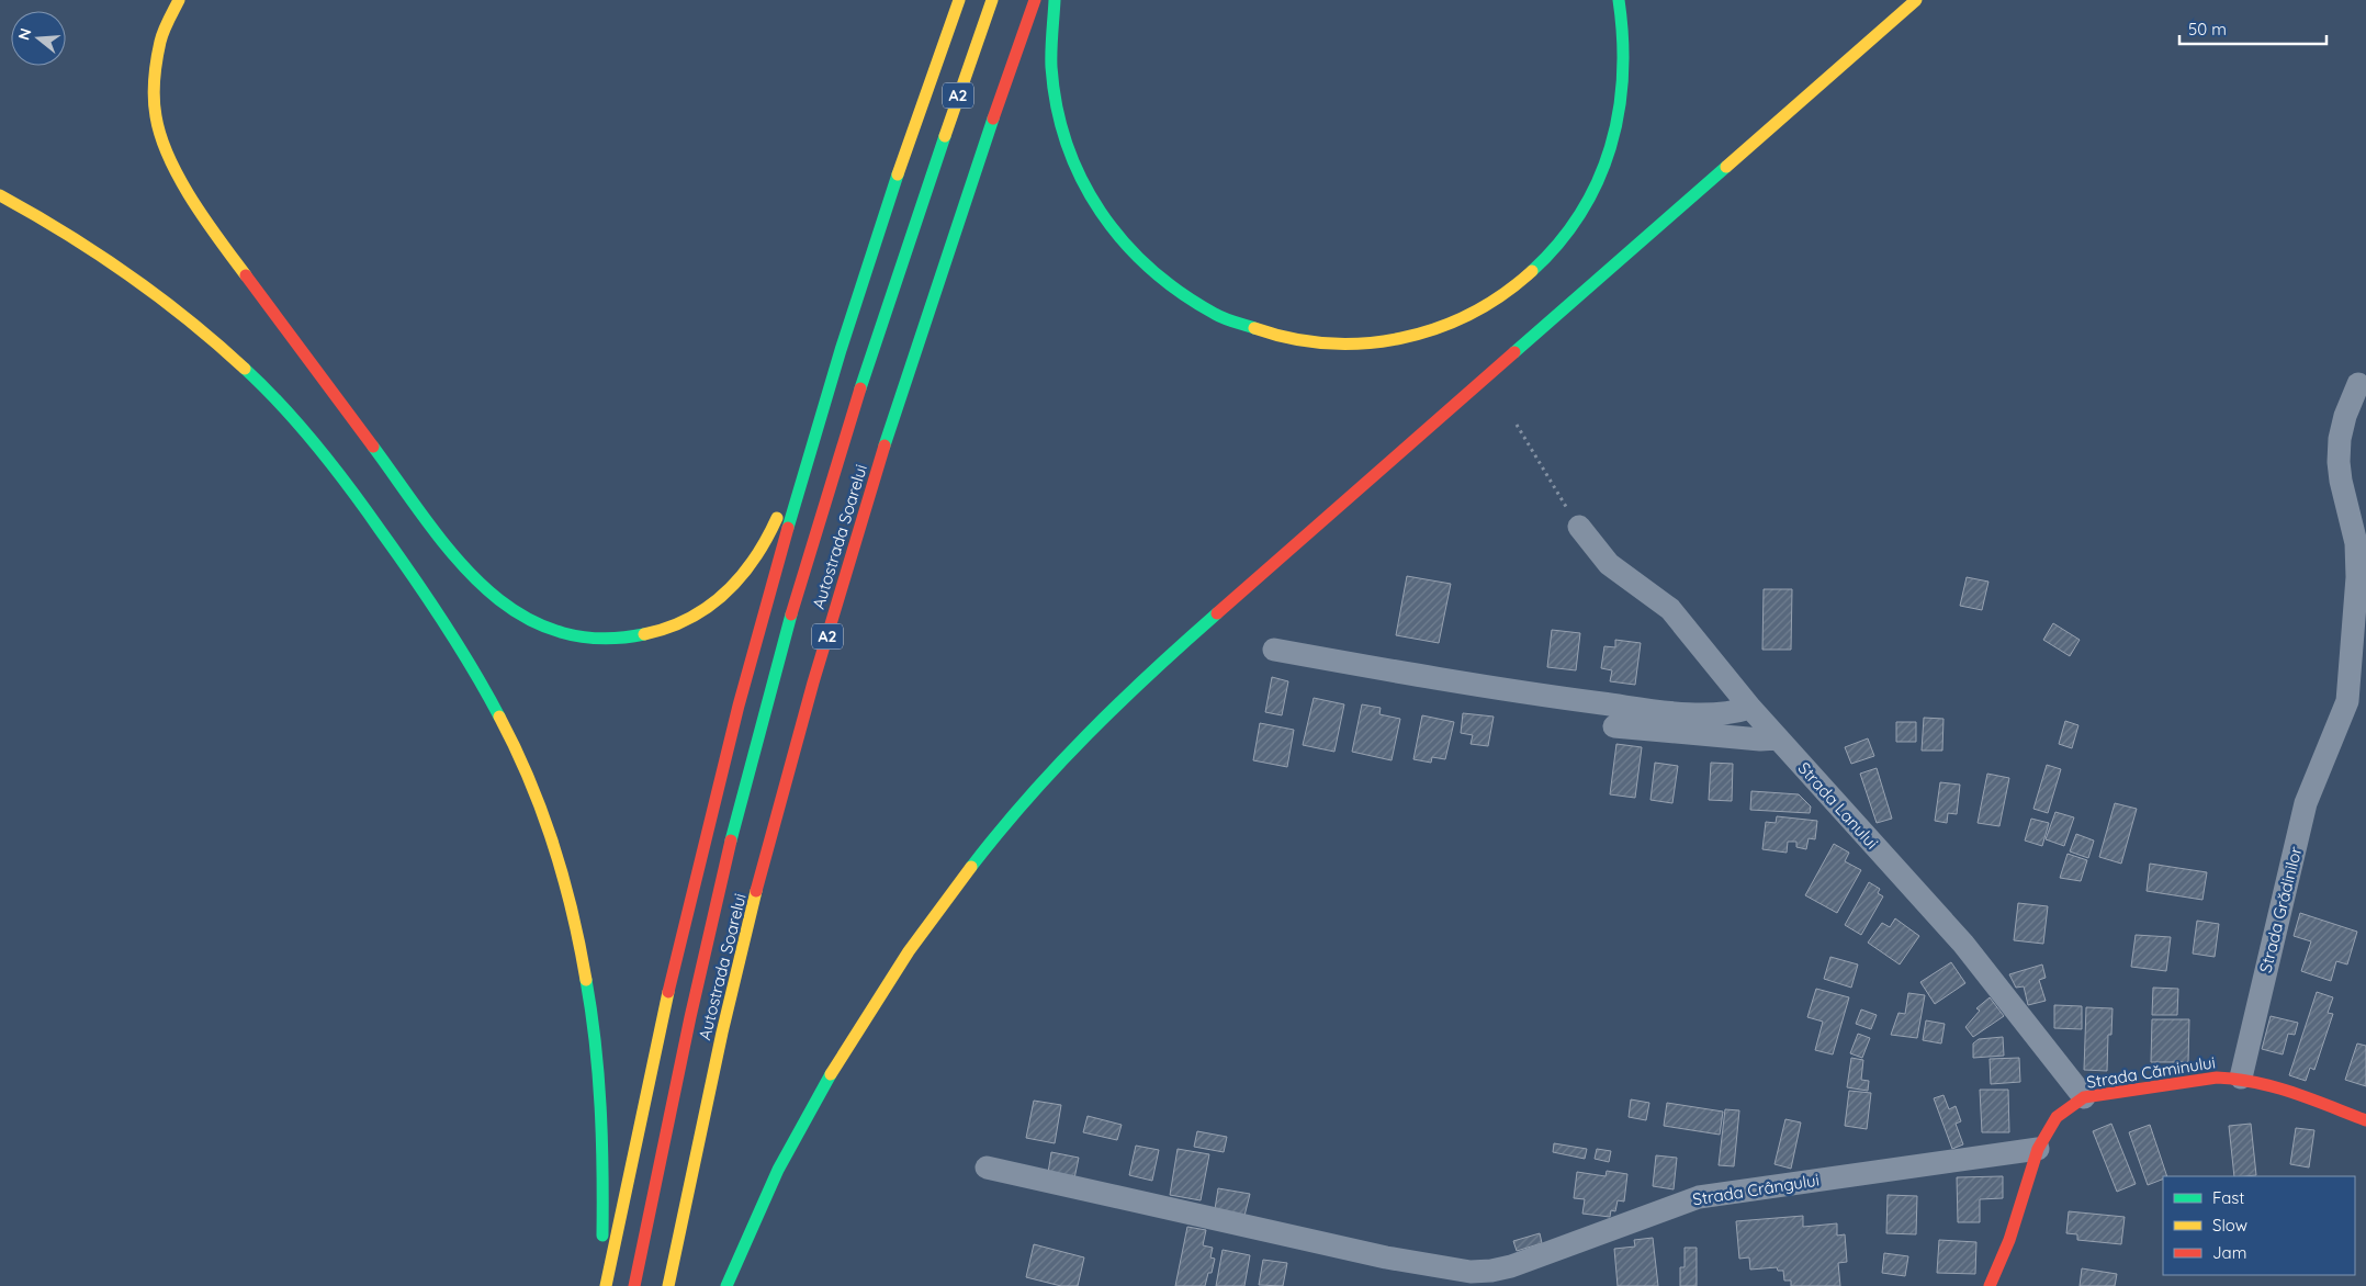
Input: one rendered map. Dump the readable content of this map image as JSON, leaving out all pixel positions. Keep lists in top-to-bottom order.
{
  "streets": {
    "main road": ["A2", "Autostrada Soarelui", "Strada Căminului"],
    "street": ["Strada Lanului", "Strada Grădinilor", "Strada Crângului"]
  },
  "crossings": [
    ["Strada Lanului", "Strada Căminului"],
    ["Strada Grădinilor", "Strada Căminului"],
    ["Strada Căminului", "Strada Crângului"]
  ],
  "legend": ["Fast", "Slow", "Jam"],
  "scale_bar": "50 m",
  "north": "left"
}
